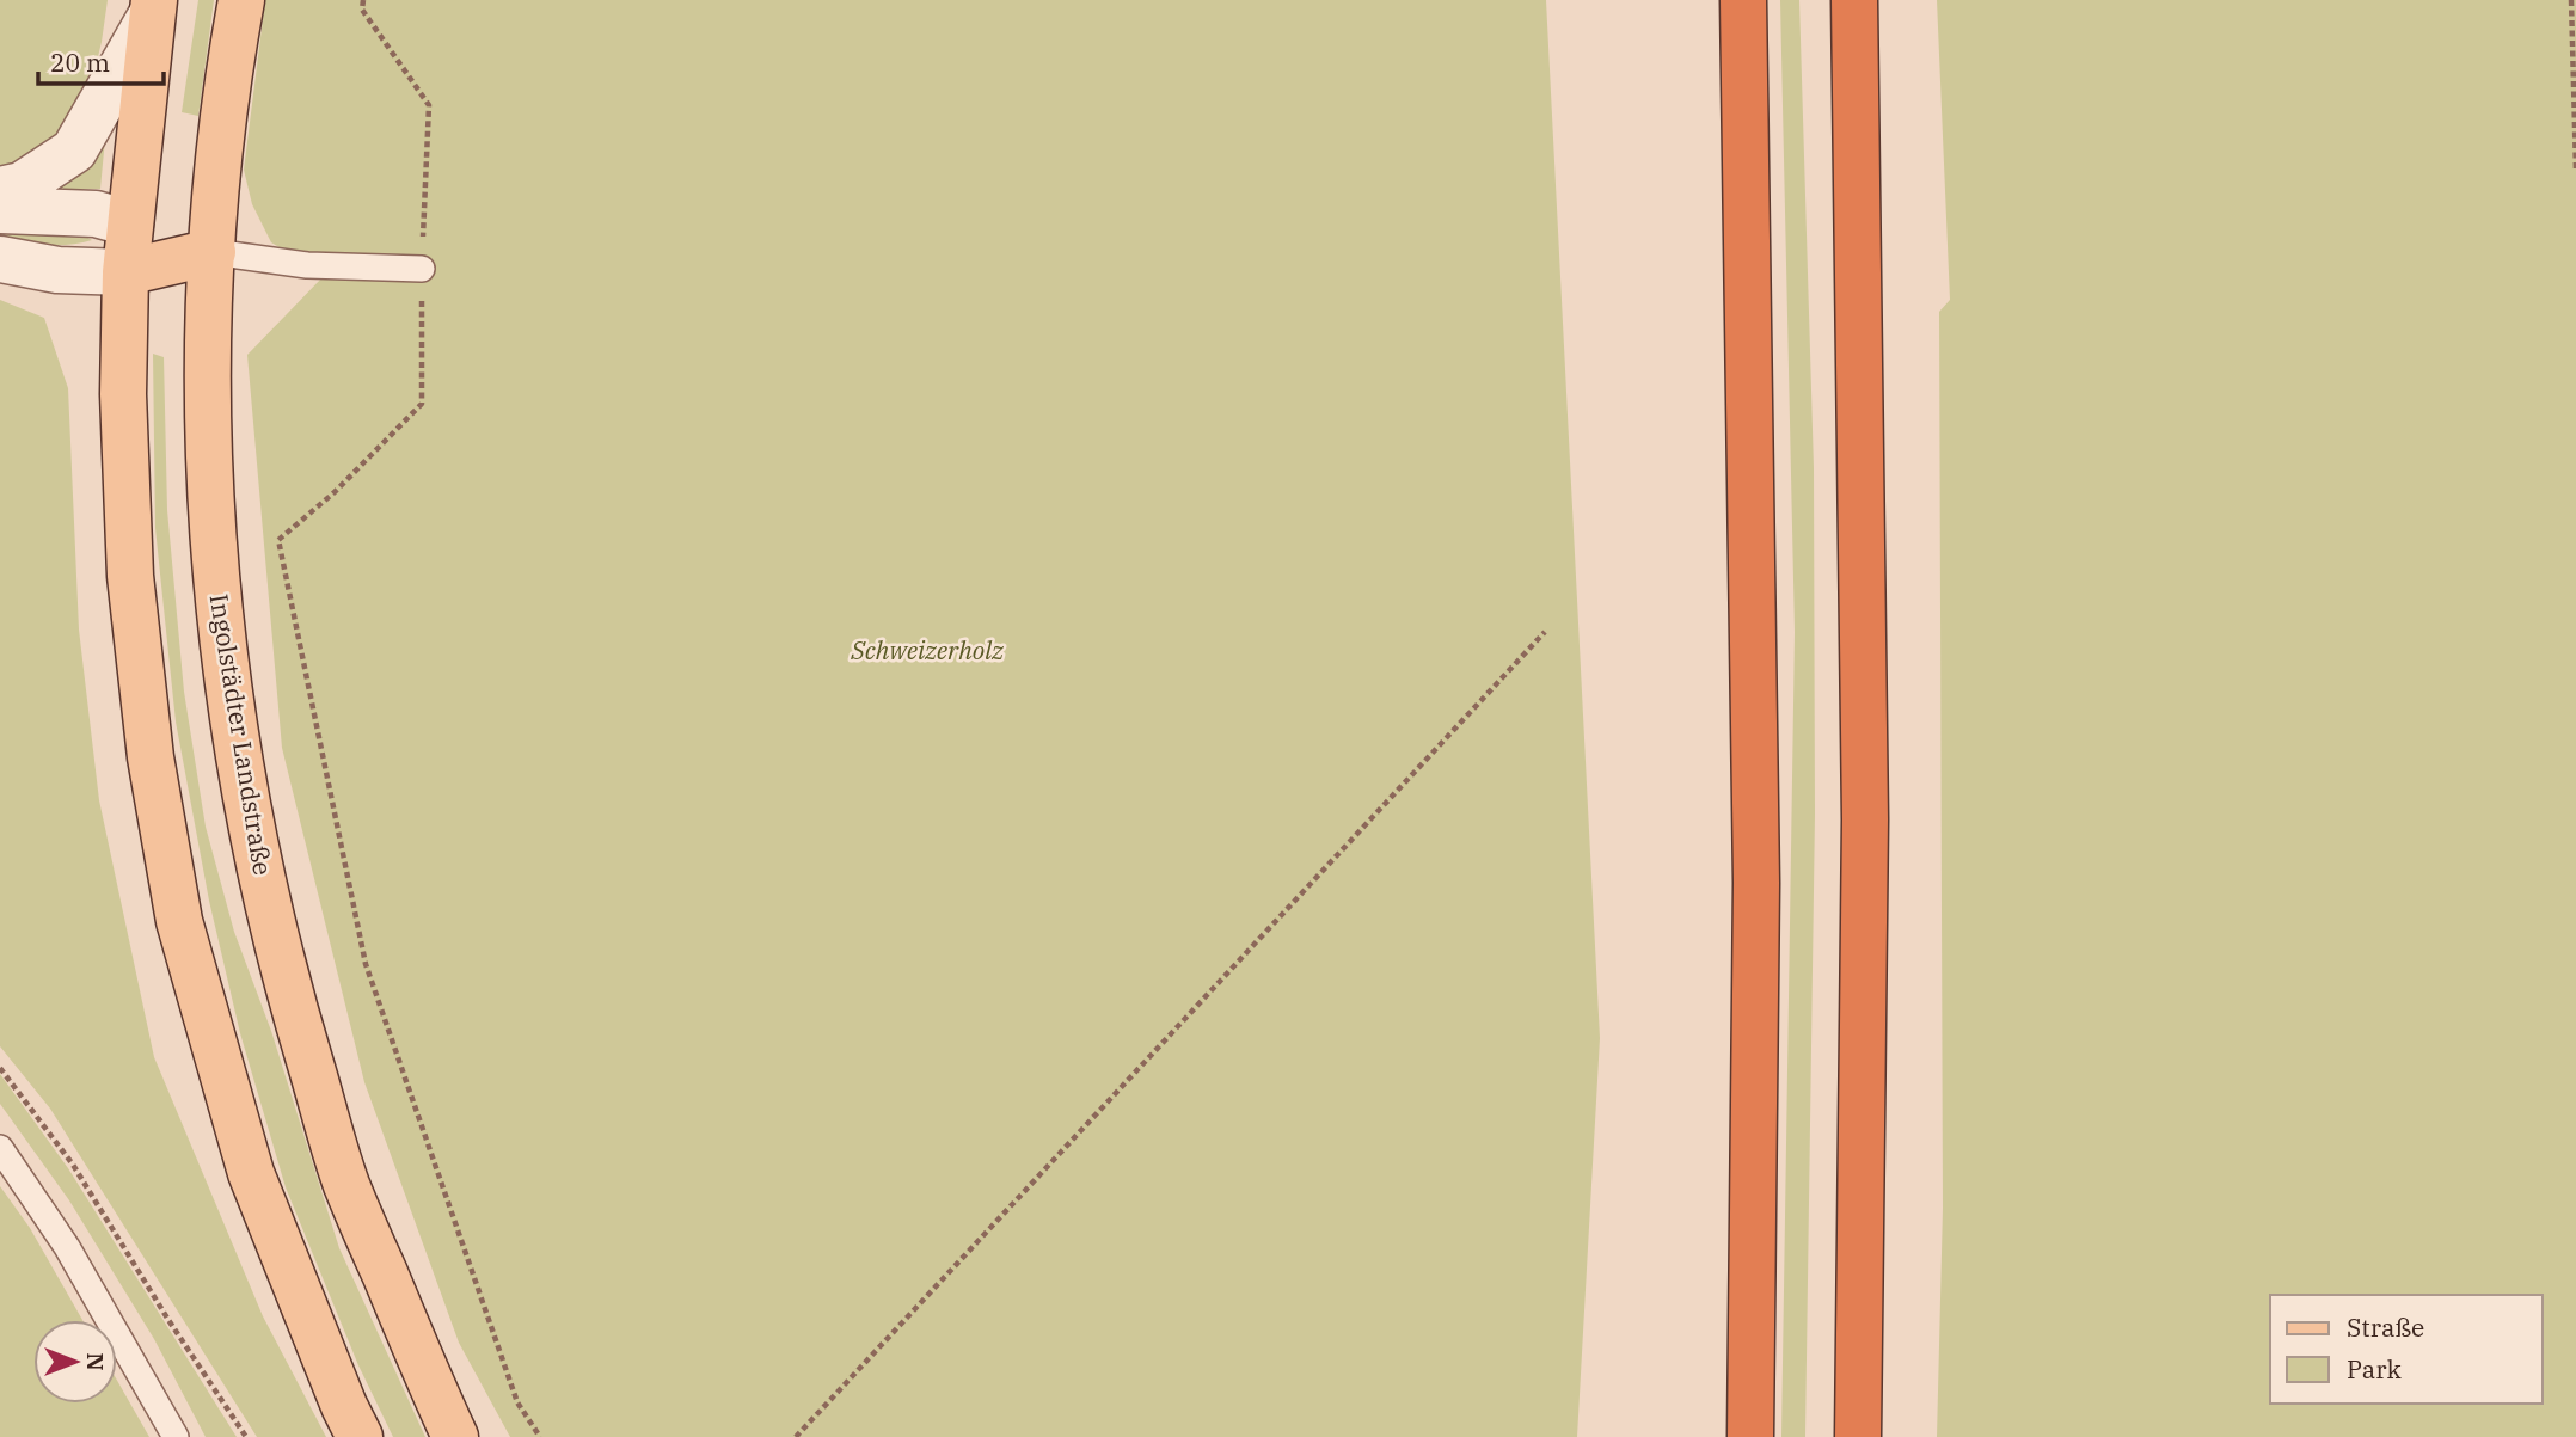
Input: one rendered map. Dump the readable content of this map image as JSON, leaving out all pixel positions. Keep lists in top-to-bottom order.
{
  "streets": {
    "main road": ["Ingolstädter Landstraße"]
  },
  "parks": ["Schweizerholz"],
  "legend": ["Straße", "Park"],
  "scale_bar": "20 m",
  "north": "right"
}
